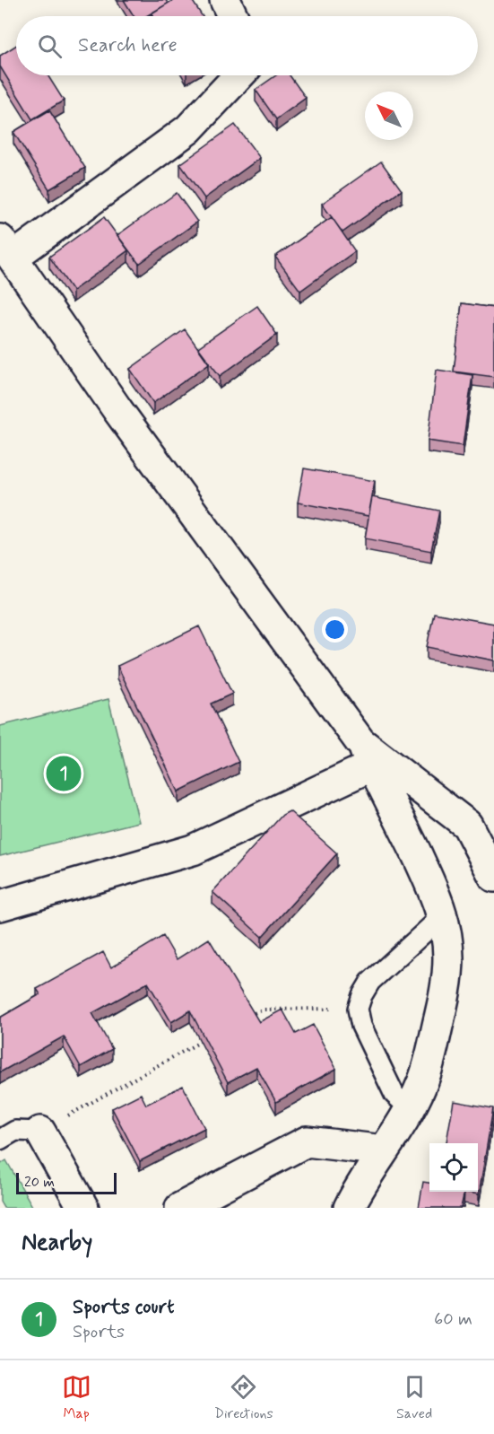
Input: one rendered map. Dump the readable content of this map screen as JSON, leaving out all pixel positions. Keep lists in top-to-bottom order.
{
  "scale_bar": "20 m",
  "north": "top left",
  "page": {
    "search": "Search here",
    "pins": "1",
    "scale": "20 m",
    "heading": "Nearby",
    "list": [
      {
        "mark": "1",
        "name": "Sports court",
        "note": "Sports",
        "value": "60 m"
      }
    ],
    "nav": ["Map", "Directions", "Saved"]
  }
}
